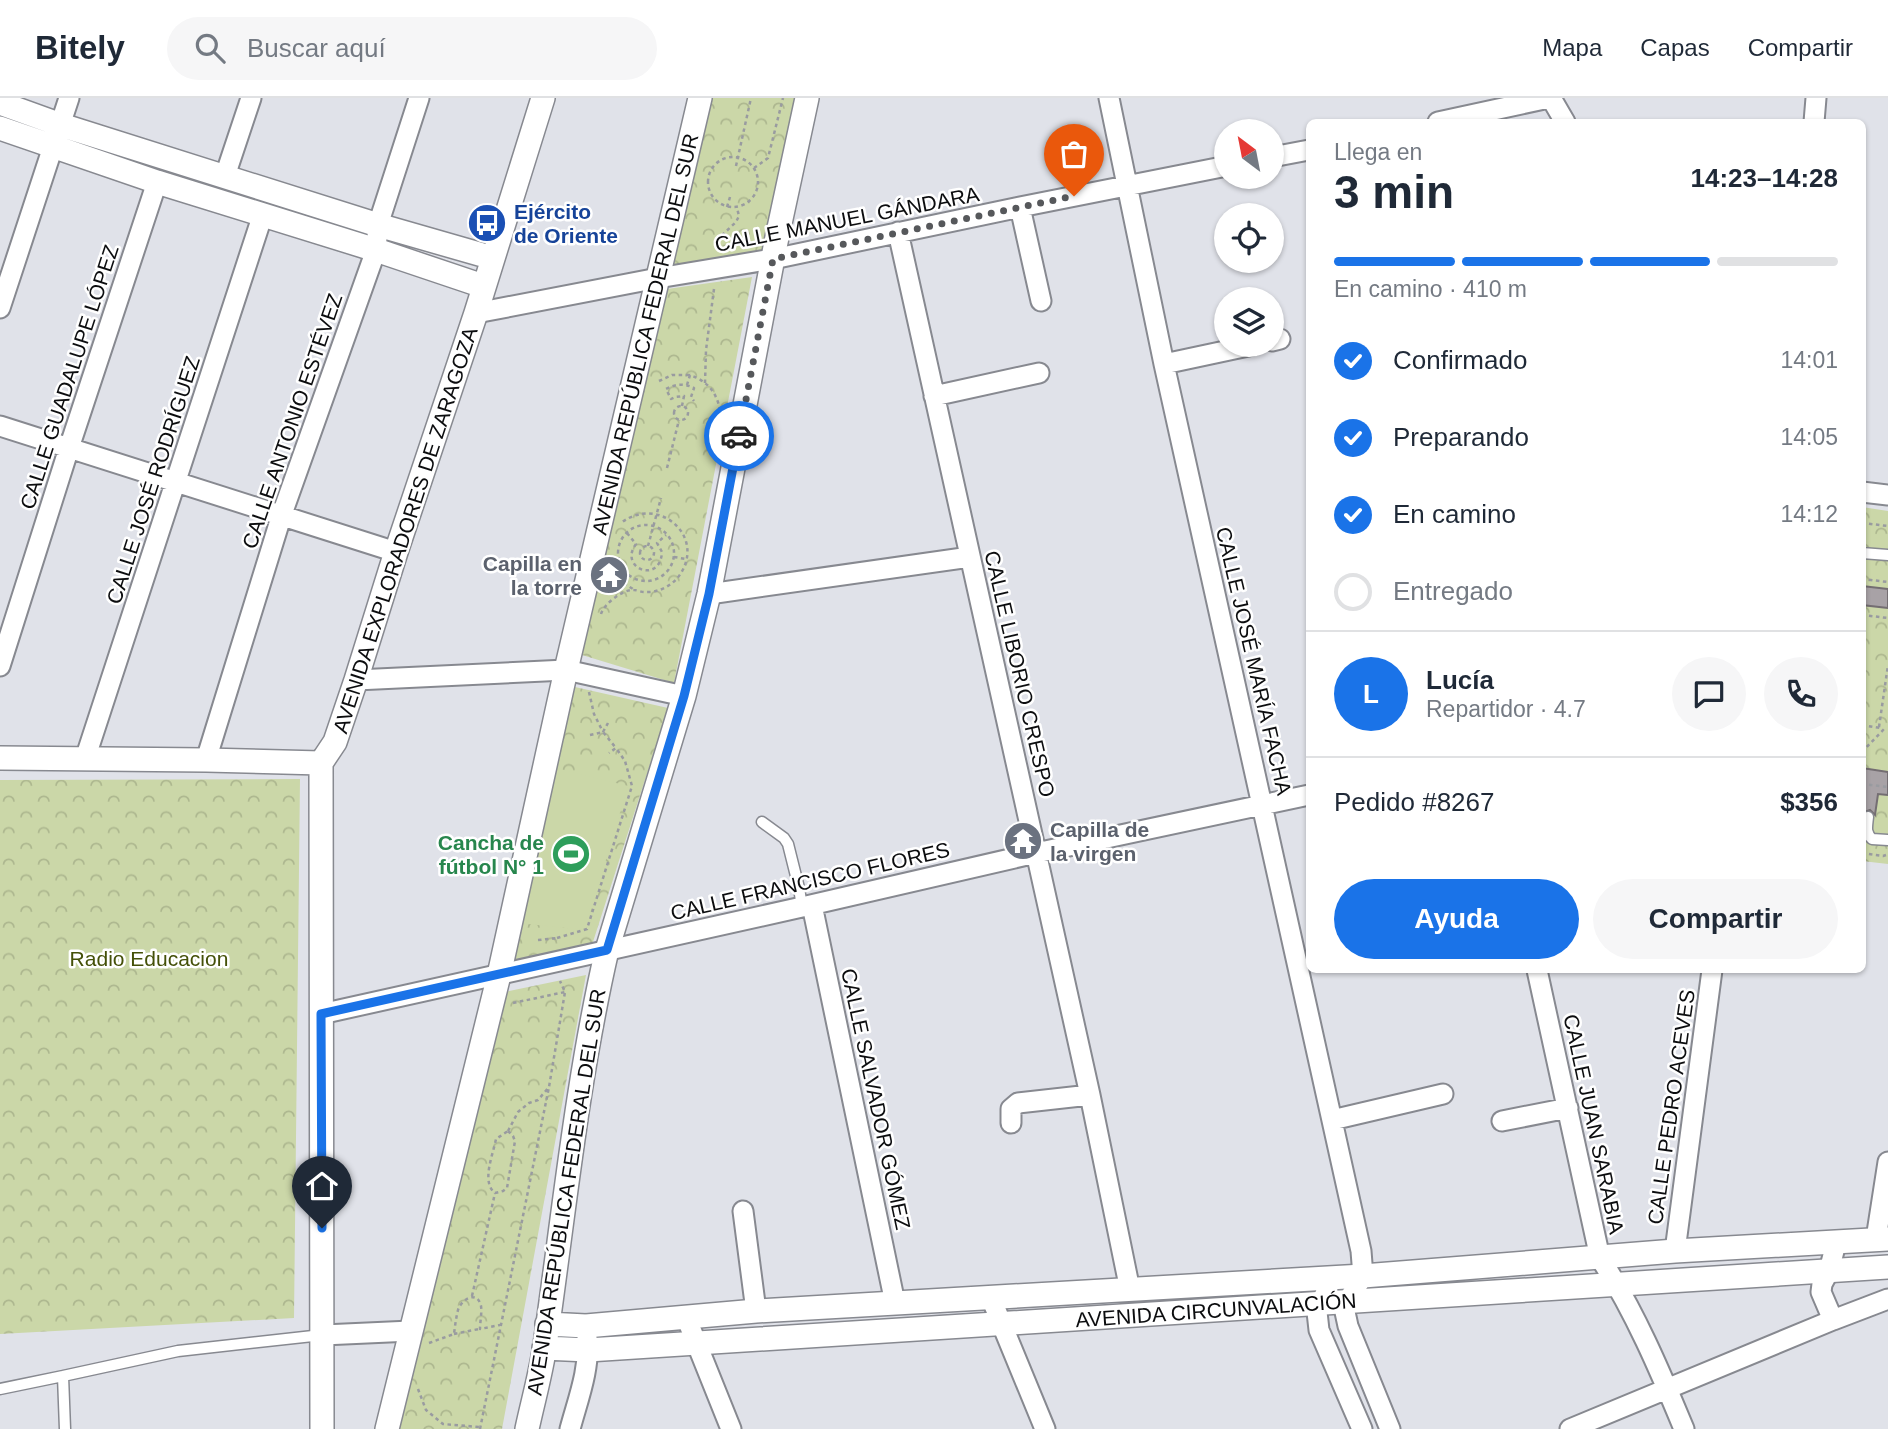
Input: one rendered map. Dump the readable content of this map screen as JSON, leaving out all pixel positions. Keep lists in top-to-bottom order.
{
  "streets": {
    "street": [
      "CALLE MANUEL GÁNDARA",
      "AVENIDA REPÚBLICA FEDERAL DEL SUR",
      "CALLE GUADALUPE LÓPEZ",
      "CALLE ANTONIO ESTÉVEZ",
      "CALLE JOSÉ RODRÍGUEZ",
      "AVENIDA EXPLORADORES DE ZARAGOZA",
      "CALLE JOSÉ MARÍA FACHA",
      "CALLE LIBORIO CRESPO",
      "CALLE FRANCISCO FLORES",
      "CALLE SALVADOR GÓMEZ",
      "CALLE PEDRO ACEVES",
      "CALLE JUAN SARABIA",
      "AVENIDA CIRCUNVALACIÓN"
    ]
  },
  "crossings": [
    ["CALLE MANUEL GÁNDARA", "AVENIDA REPÚBLICA FEDERAL DEL SUR"],
    ["CALLE MANUEL GÁNDARA", "AVENIDA EXPLORADORES DE ZARAGOZA"],
    ["CALLE MANUEL GÁNDARA", "CALLE JOSÉ MARÍA FACHA"],
    ["CALLE MANUEL GÁNDARA", "CALLE LIBORIO CRESPO"],
    ["AVENIDA REPÚBLICA FEDERAL DEL SUR", "CALLE FRANCISCO FLORES"],
    ["AVENIDA REPÚBLICA FEDERAL DEL SUR", "AVENIDA CIRCUNVALACIÓN"],
    ["AVENIDA EXPLORADORES DE ZARAGOZA", "CALLE FRANCISCO FLORES"],
    ["CALLE JOSÉ MARÍA FACHA", "CALLE FRANCISCO FLORES"],
    ["CALLE JOSÉ MARÍA FACHA", "AVENIDA CIRCUNVALACIÓN"],
    ["CALLE LIBORIO CRESPO", "CALLE FRANCISCO FLORES"],
    ["CALLE LIBORIO CRESPO", "AVENIDA CIRCUNVALACIÓN"],
    ["CALLE FRANCISCO FLORES", "CALLE SALVADOR GÓMEZ"],
    ["CALLE SALVADOR GÓMEZ", "AVENIDA CIRCUNVALACIÓN"],
    ["CALLE PEDRO ACEVES", "AVENIDA CIRCUNVALACIÓN"],
    ["CALLE JUAN SARABIA", "AVENIDA CIRCUNVALACIÓN"]
  ],
  "parks": ["Radio Educacion"],
  "places": {
    "bus stop": ["Ejército de Oriente"],
    "temple": ["Capilla en la torre", "Capilla de la virgen"],
    "sports": ["Cancha de fútbol N° 1"]
  },
  "north": "top left",
  "page": {
    "header": "Bitely",
    "search": "Buscar aquí",
    "nav": ["Mapa", "Capas", "Compartir"],
    "heading": ["3 min", "Llega en", "14:23–14:28"],
    "panel": [
      "Lucía",
      "Repartidor · 4.7",
      "Pedido #8267",
      "$356"
    ],
    "bar": "En camino · 410 m",
    "list": [
      ["Confirmado", "14:01"],
      ["Preparando", "14:05"],
      ["En camino", "14:12"],
      "Entregado"
    ],
    "round": "L",
    "buttons": ["Ayuda", "Compartir"]
  }
}
